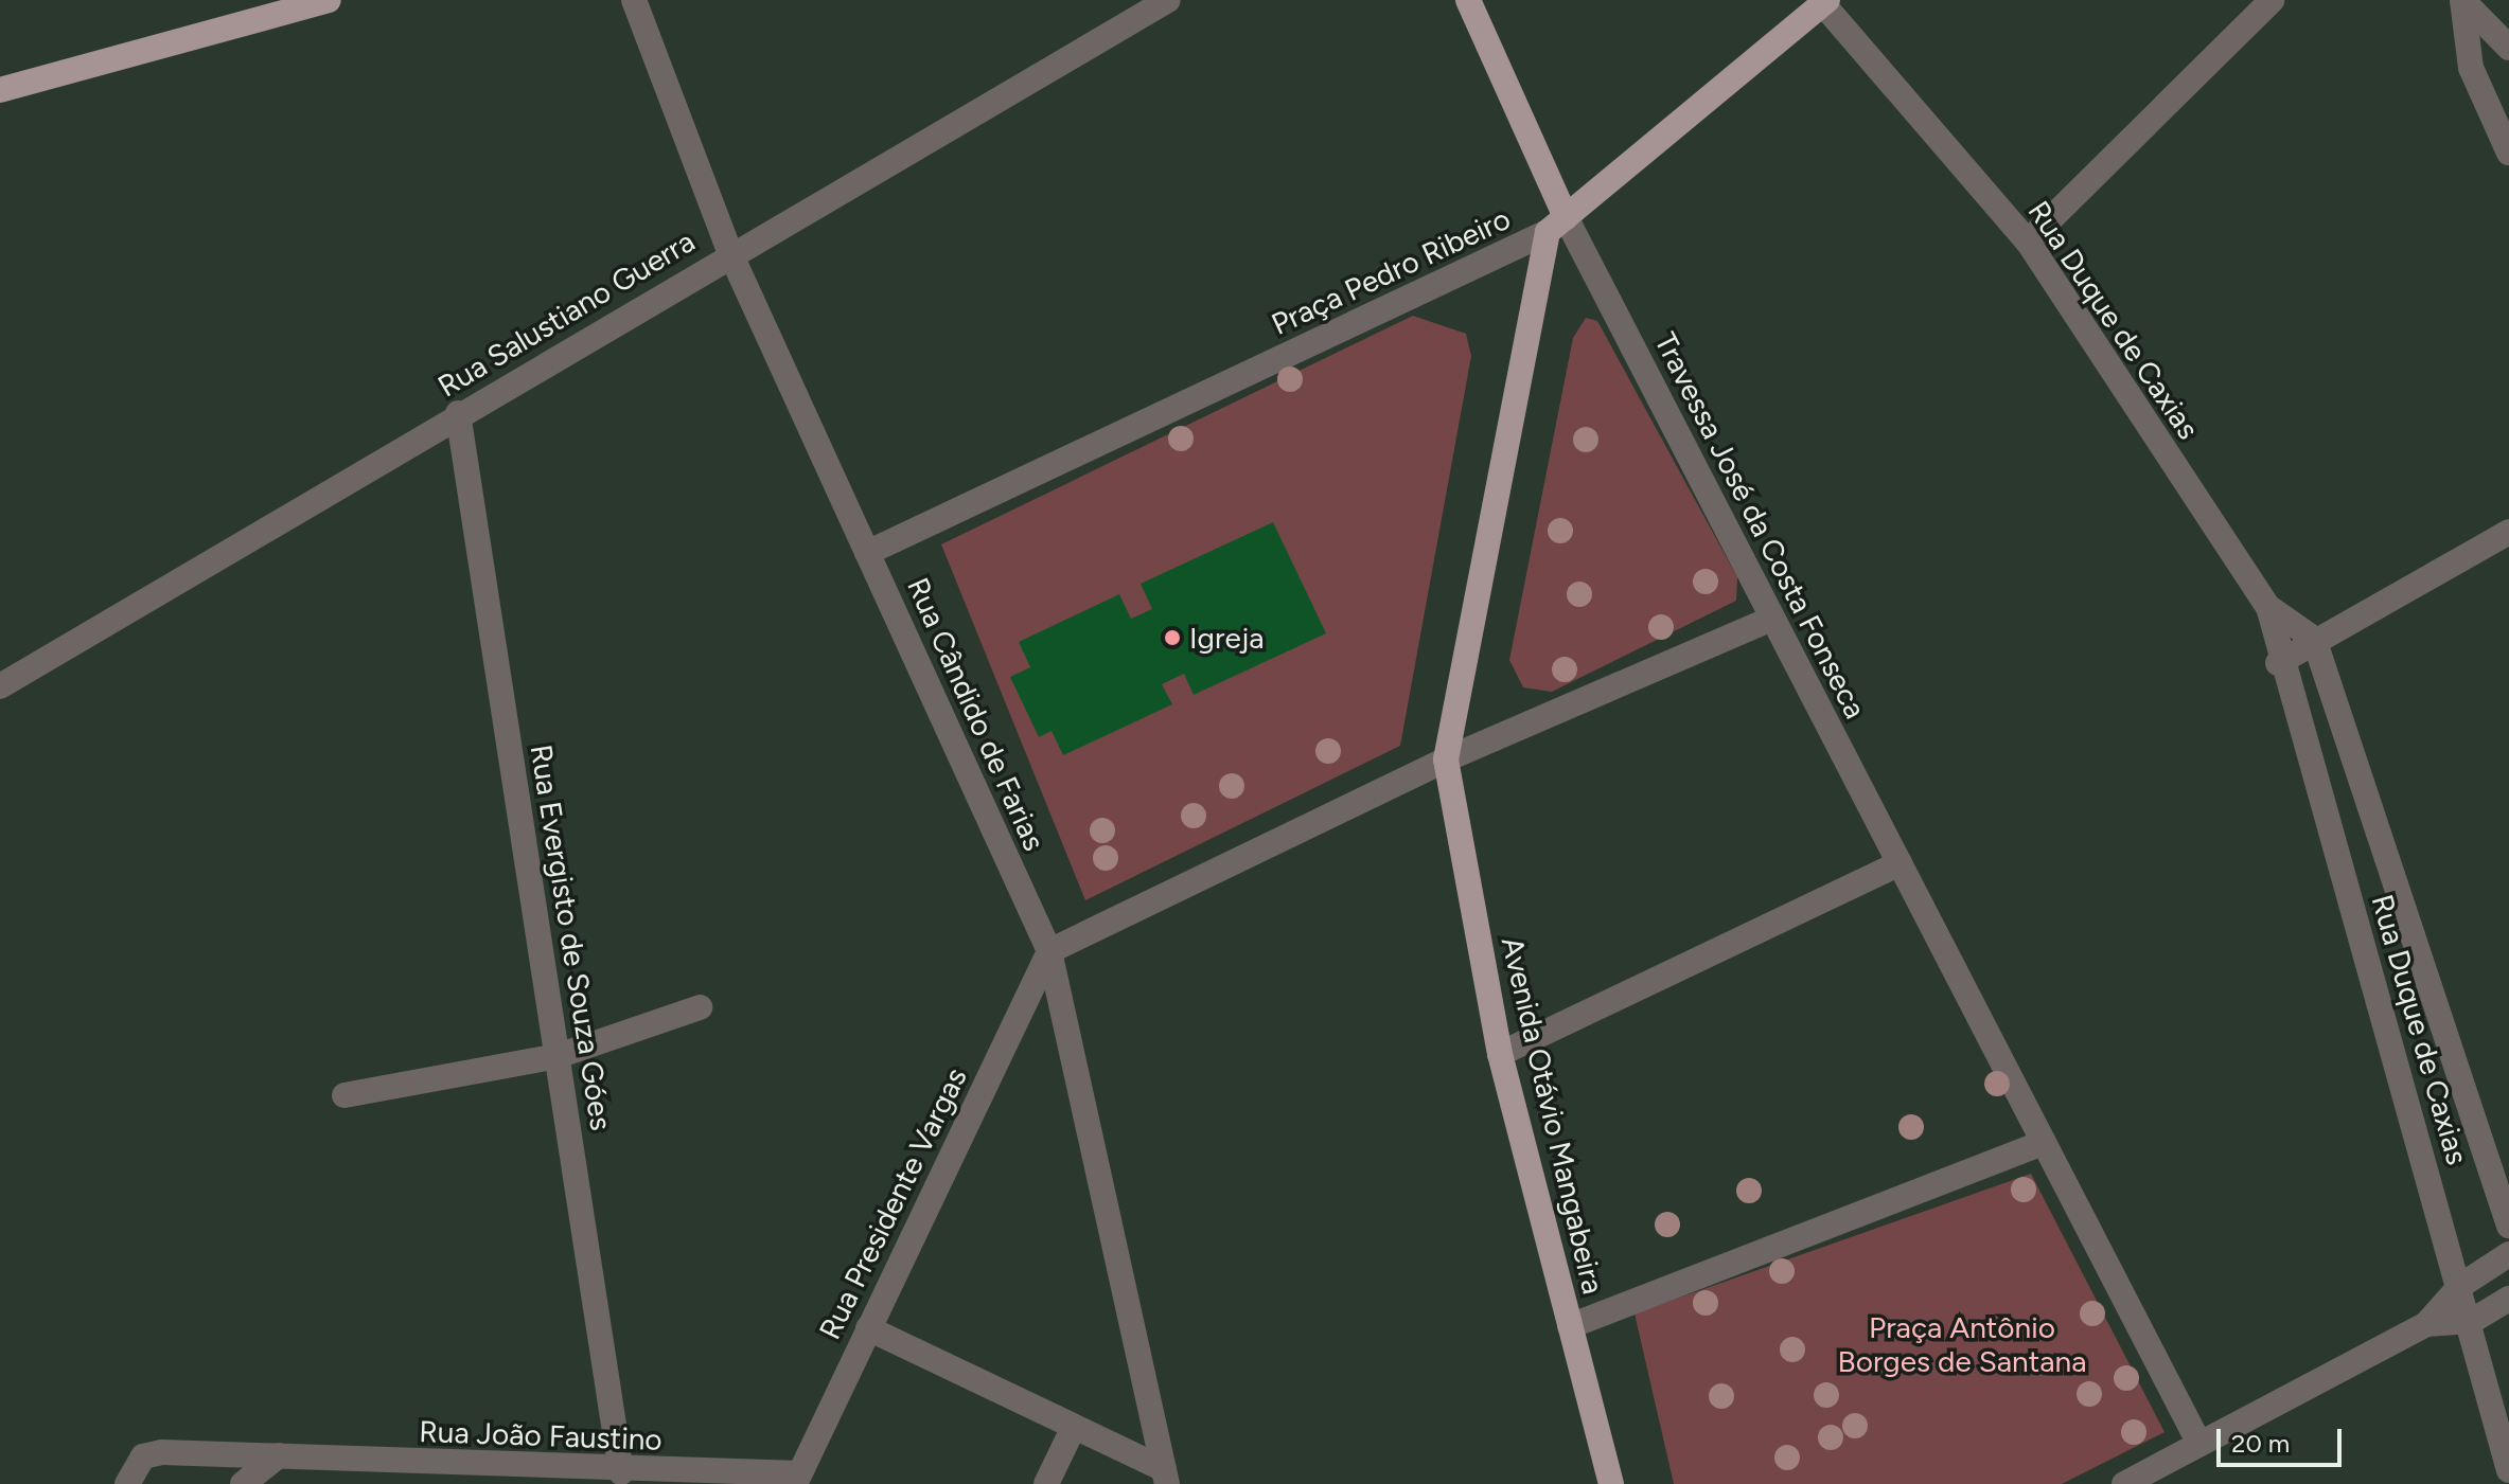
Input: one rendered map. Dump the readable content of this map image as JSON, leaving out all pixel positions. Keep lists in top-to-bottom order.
{
  "streets": {
    "main road": ["Praça Pedro Ribeiro", "Avenida Otávio Mangabeira"],
    "street": [
      "Rua Salustiano Guerra",
      "Rua Duque de Caxias",
      "Travessa José da Costa Fonseca",
      "Rua Cândido de Farias",
      "Rua Evergisto de Souza Góes",
      "Rua Presidente Vargas",
      "Rua João Faustino"
    ]
  },
  "crossings": [
    ["Praça Pedro Ribeiro", "Travessa José da Costa Fonseca"],
    ["Praça Pedro Ribeiro", "Rua Cândido de Farias"],
    ["Praça Pedro Ribeiro", "Avenida Otávio Mangabeira"],
    ["Rua Salustiano Guerra", "Rua Cândido de Farias"],
    ["Rua Salustiano Guerra", "Rua Evergisto de Souza Góes"],
    ["Rua Cândido de Farias", "Rua Presidente Vargas"],
    ["Rua Evergisto de Souza Góes", "Rua João Faustino"],
    ["Rua Presidente Vargas", "Rua João Faustino"]
  ],
  "parks": ["Praça Antônio Borges de Santana"],
  "places": ["Igreja"],
  "scale_bar": "20 m"
}
